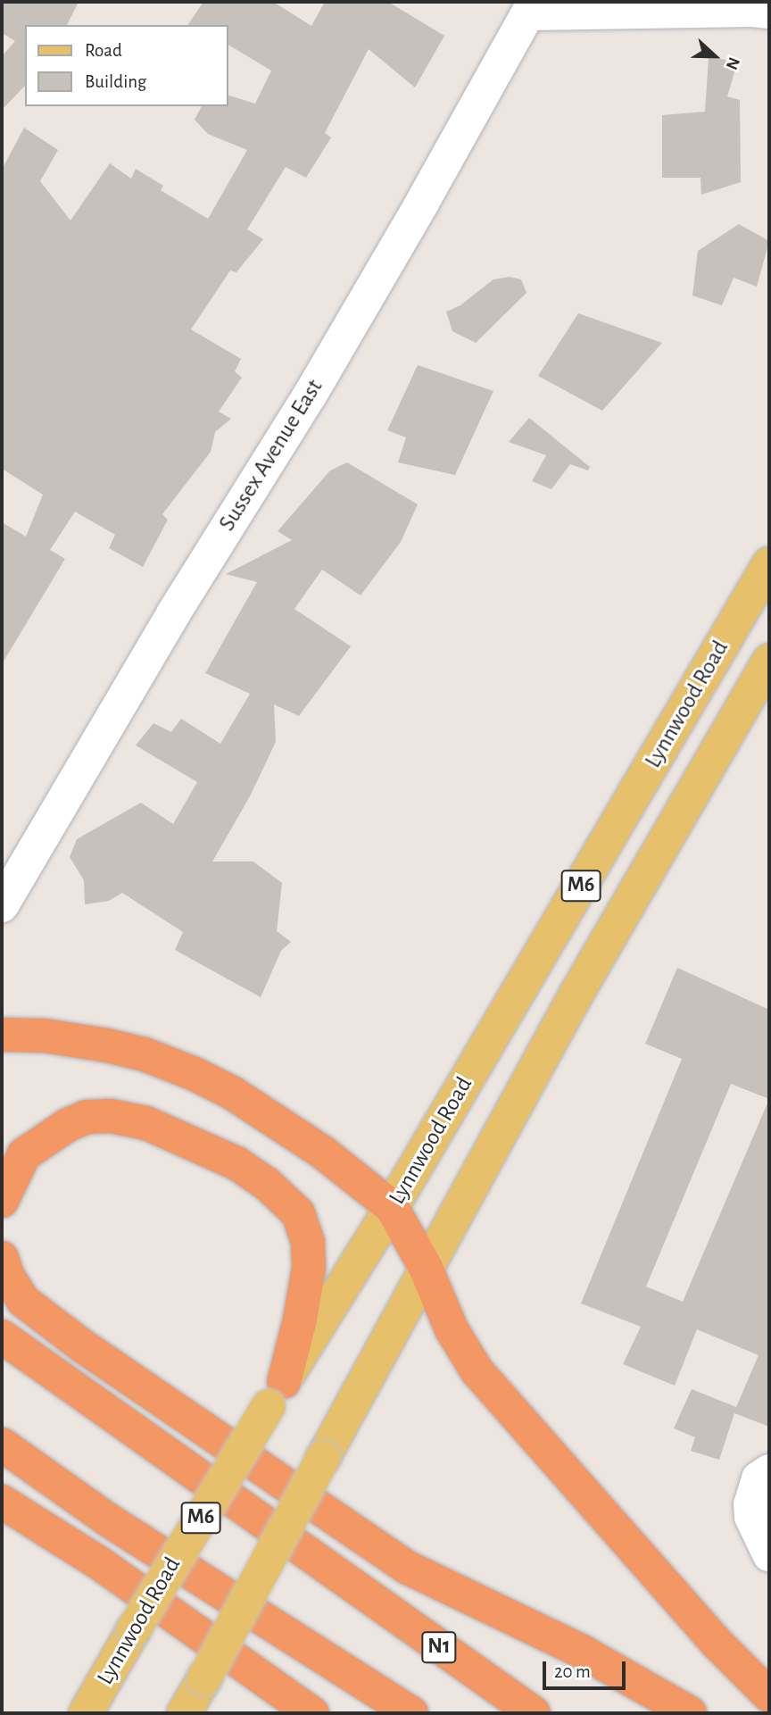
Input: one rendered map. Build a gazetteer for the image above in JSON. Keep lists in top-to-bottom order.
{
  "streets": {
    "highway": ["N1"],
    "main road": ["Lynnwood Road", "M6"],
    "street": ["Sussex Avenue East"]
  },
  "legend": ["Road", "Building"],
  "scale_bar": "20 m",
  "north": "right"
}
